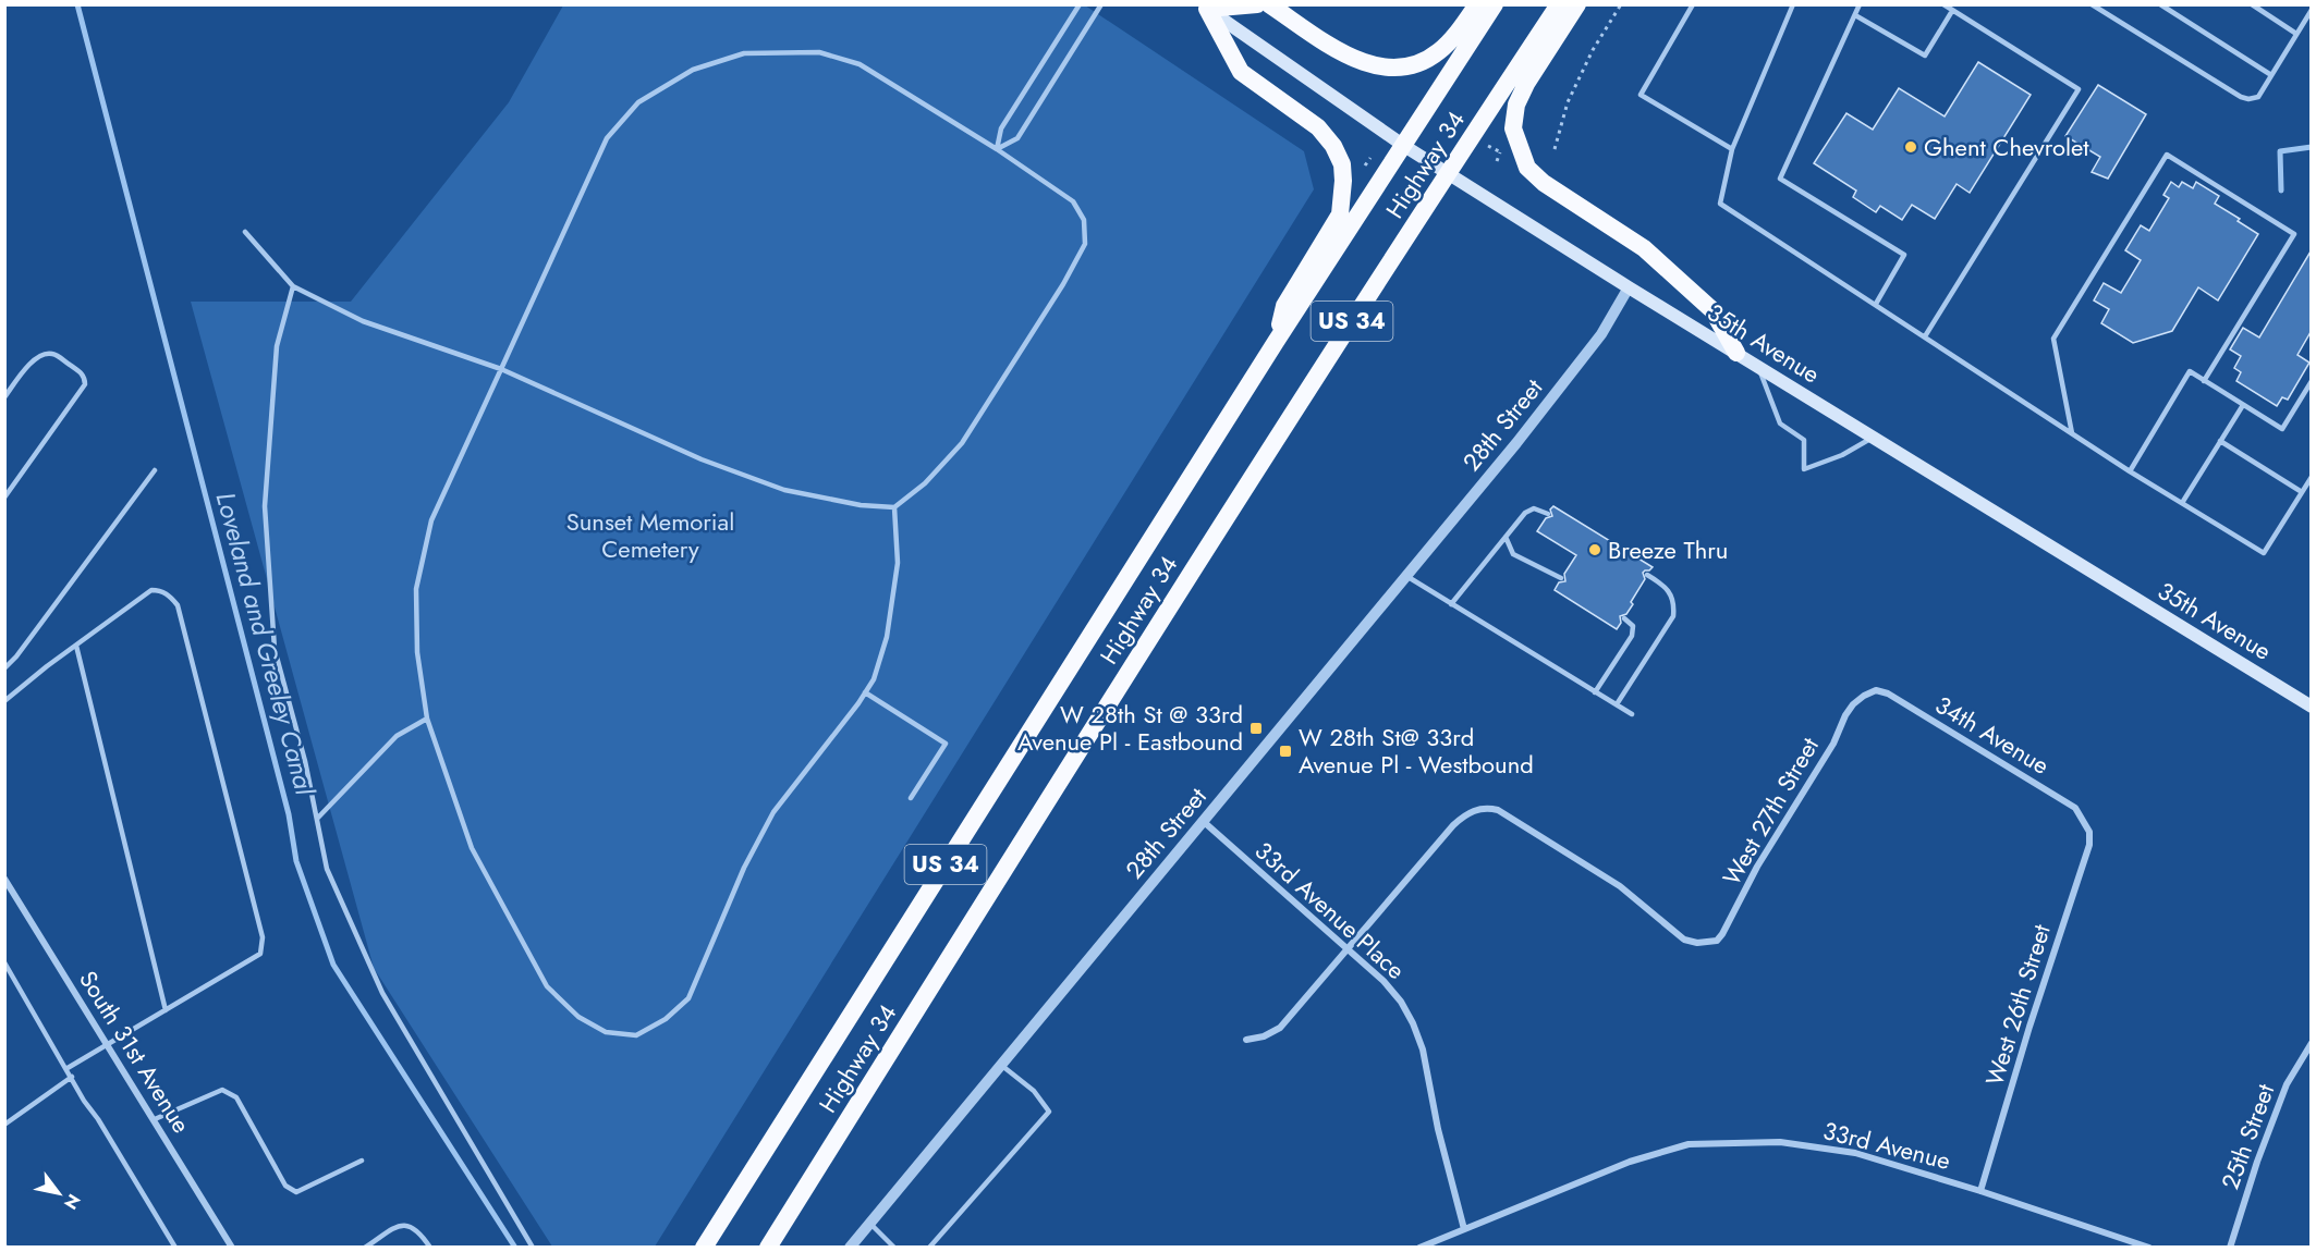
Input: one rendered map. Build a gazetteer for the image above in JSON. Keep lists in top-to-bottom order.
{
  "streets": {
    "highway": ["Highway 34", "US 34"],
    "main road": ["35th Avenue"],
    "street": [
      "28th Street",
      "34th Avenue",
      "West 27th Street",
      "33rd Avenue Place",
      "West 26th Street",
      "South 31st Avenue",
      "25th Street",
      "33rd Avenue"
    ]
  },
  "crossings": [
    ["Highway 34", "35th Avenue"],
    ["35th Avenue", "28th Street"],
    ["28th Street", "33rd Avenue Place"],
    ["34th Avenue", "West 27th Street"],
    ["34th Avenue", "West 26th Street"],
    ["West 27th Street", "33rd Avenue Place"],
    ["33rd Avenue Place", "33rd Avenue"],
    ["West 26th Street", "33rd Avenue"]
  ],
  "water": ["Loveland and Greeley Canal"],
  "parks": ["Sunset Memorial Cemetery"],
  "places": {
    "other": ["Ghent Chevrolet", "Breeze Thru"],
    "transit": ["W 28th St @ 33rd Avenue Pl - Eastbound", "W 28th St@ 33rd Avenue Pl - Westbound"]
  },
  "north": "bottom right"
}
